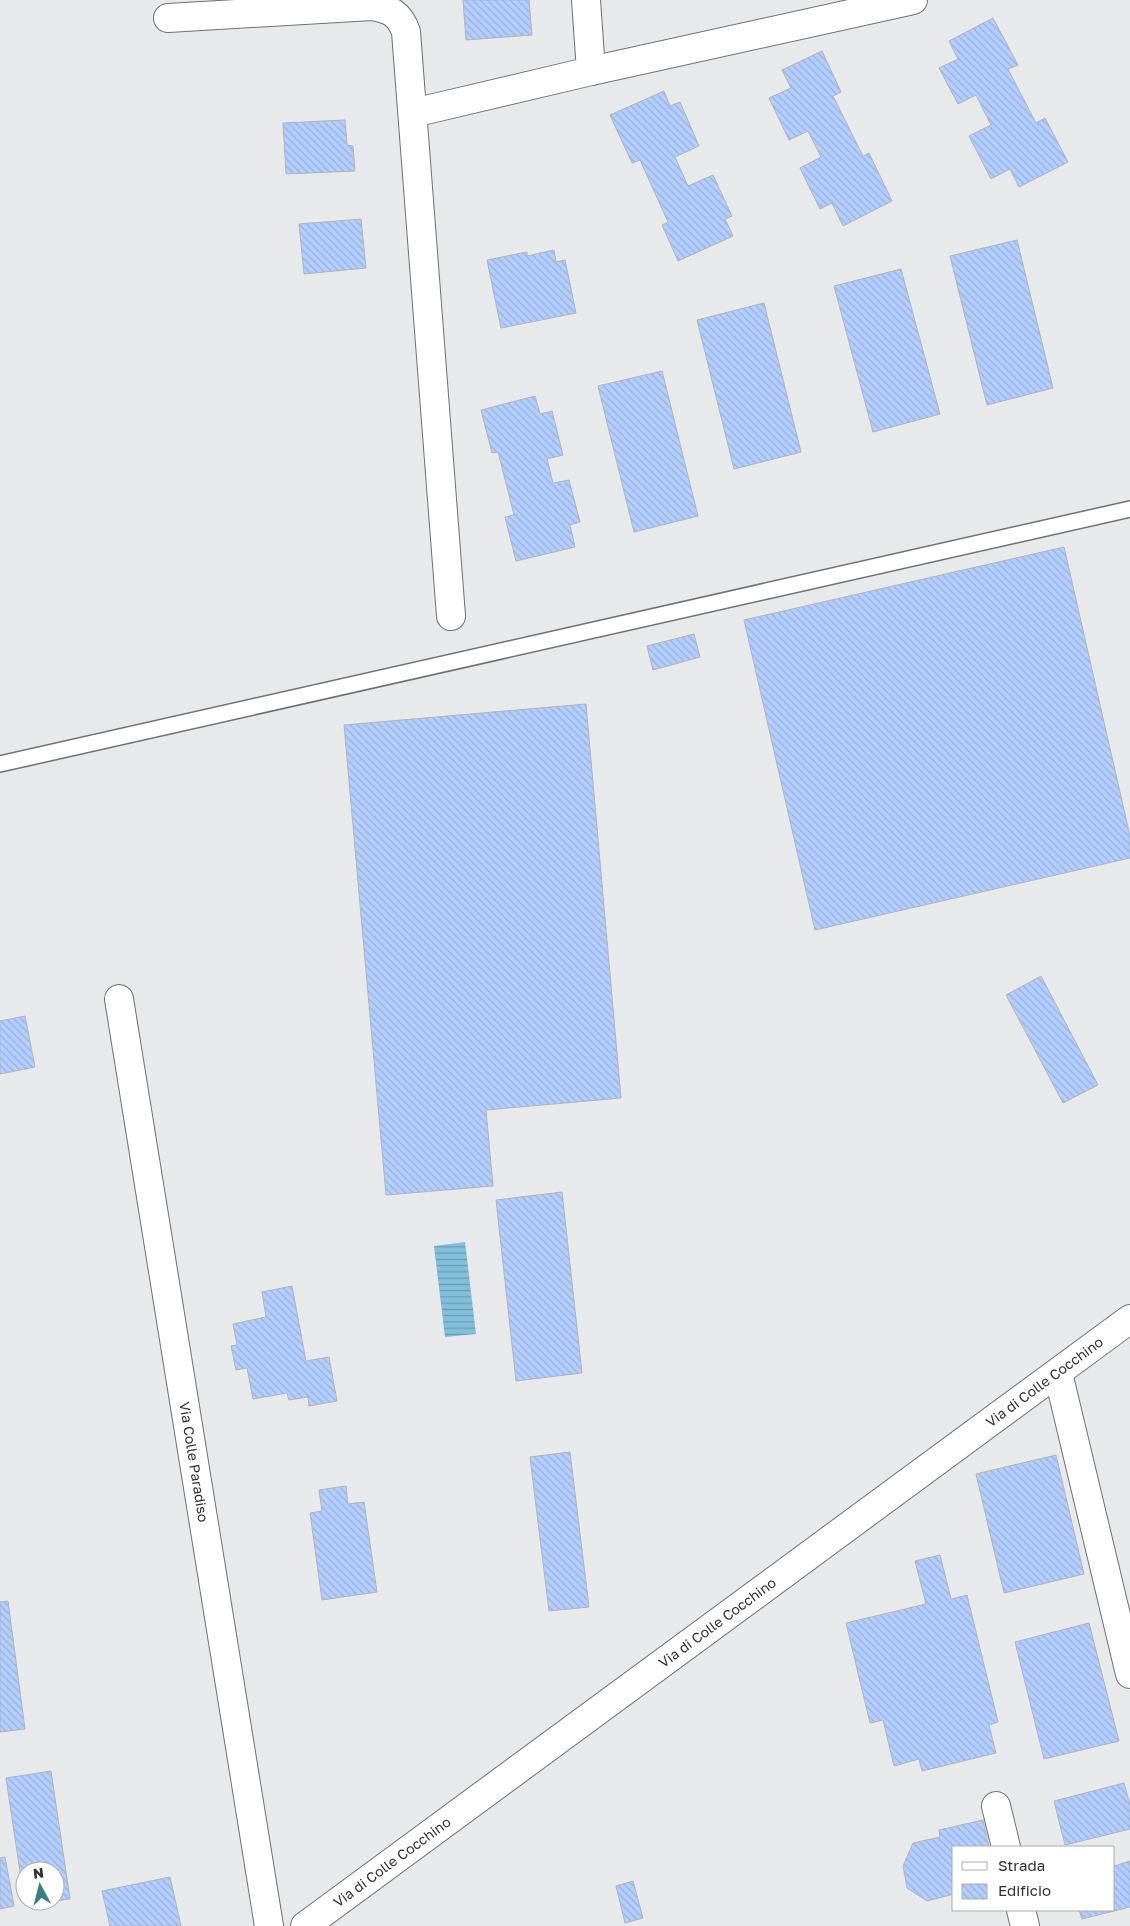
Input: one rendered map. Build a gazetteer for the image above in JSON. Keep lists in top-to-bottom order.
{
  "streets": {
    "street": ["Via di Colle Cocchino", "Via Colle Paradiso"]
  },
  "legend": ["Strada", "Edificio"],
  "north": "top"
}
